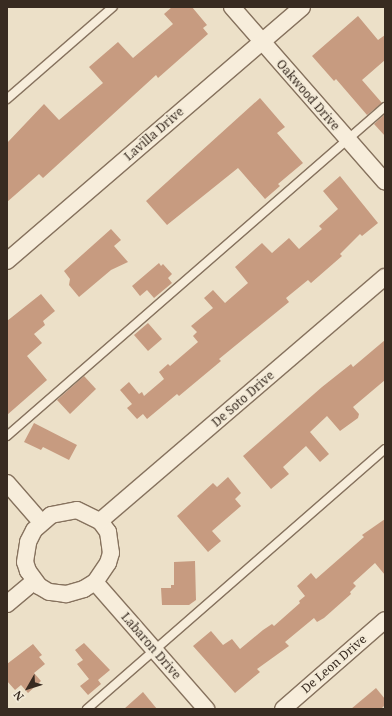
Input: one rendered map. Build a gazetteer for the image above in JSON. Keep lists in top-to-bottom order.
{
  "streets": {
    "street": [
      "Oakwood Drive",
      "Lavilla Drive",
      "De Soto Drive",
      "Labaron Drive",
      "De Leon Drive"
    ]
  },
  "crossings": [
    ["Oakwood Drive", "Lavilla Drive"],
    ["De Soto Drive", "Labaron Drive"]
  ],
  "north": "bottom left"
}
